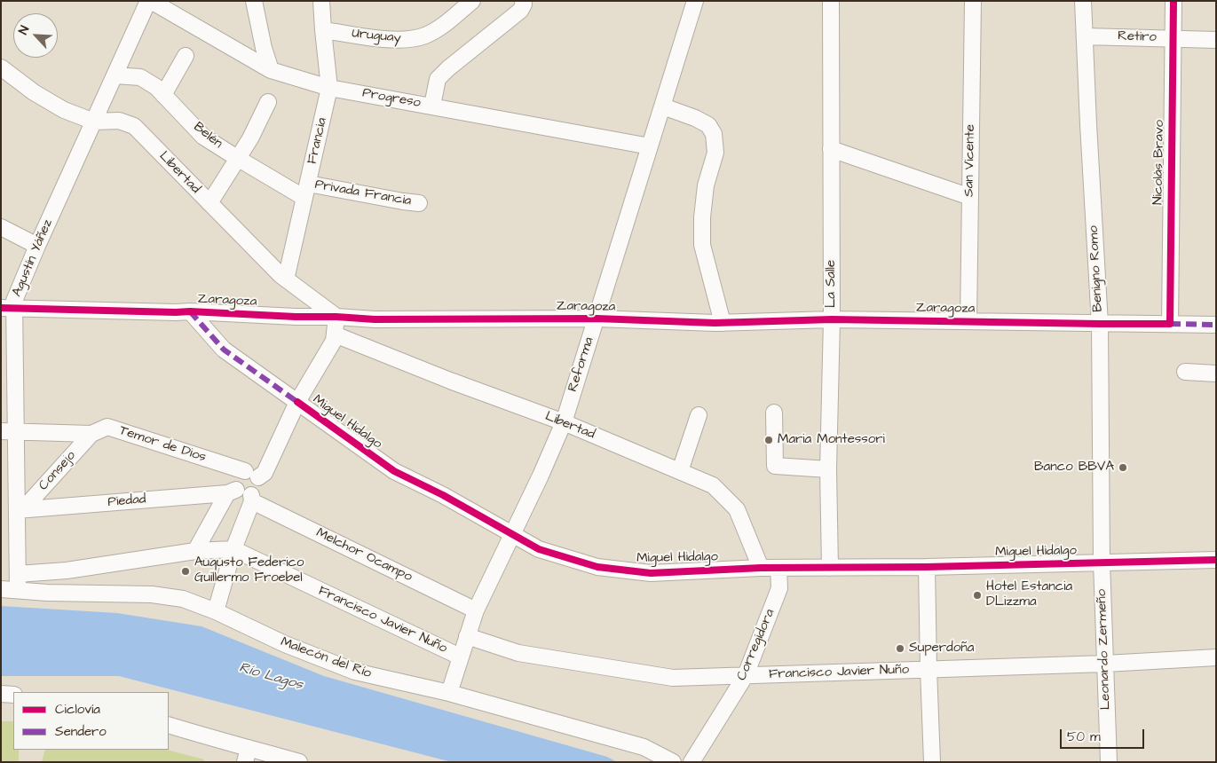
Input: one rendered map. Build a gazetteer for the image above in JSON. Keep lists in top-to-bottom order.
{
  "streets": {
    "street": [
      "Uruguay",
      "Retiro",
      "Progreso",
      "Belén",
      "Francia",
      "San Vicente",
      "Nicolás Bravo",
      "Libertad",
      "Privada Francia",
      "Agustín Yáñez",
      "Benigno Romo",
      "La Salle",
      "Zaragoza",
      "Reforma",
      "Miguel Hidalgo",
      "Temor de Dios",
      "Consejo",
      "Piedad",
      "Melchor Ocampo",
      "Francisco Javier Nuño",
      "Corregidora",
      "Leonardo Zermeño",
      "Malecón del Río"
    ]
  },
  "crossings": [
    ["Uruguay", "Francia"],
    ["Retiro", "Nicolás Bravo"],
    ["Retiro", "Benigno Romo"],
    ["Progreso", "Francia"],
    ["Progreso", "Agustín Yáñez"],
    ["Progreso", "Reforma"],
    ["Belén", "Francia"],
    ["Belén", "Privada Francia"],
    ["Belén", "Agustín Yáñez"],
    ["Francia", "Libertad"],
    ["Francia", "Privada Francia"],
    ["San Vicente", "Zaragoza"],
    ["Nicolás Bravo", "Zaragoza"],
    ["Libertad", "Agustín Yáñez"],
    ["Libertad", "Zaragoza"],
    ["Libertad", "Reforma"],
    ["Libertad", "Miguel Hidalgo"],
    ["Agustín Yáñez", "Zaragoza"],
    ["Agustín Yáñez", "Temor de Dios"],
    ["Agustín Yáñez", "Consejo"],
    ["Agustín Yáñez", "Piedad"],
    ["Agustín Yáñez", "Malecón del Río"],
    ["Benigno Romo", "Zaragoza"],
    ["Benigno Romo", "Miguel Hidalgo"],
    ["Benigno Romo", "Leonardo Zermeño"],
    ["La Salle", "Zaragoza"],
    ["La Salle", "Miguel Hidalgo"],
    ["Zaragoza", "Reforma"],
    ["Zaragoza", "Miguel Hidalgo"],
    ["Reforma", "Miguel Hidalgo"],
    ["Reforma", "Melchor Ocampo"],
    ["Reforma", "Francisco Javier Nuño"],
    ["Reforma", "Malecón del Río"],
    ["Miguel Hidalgo", "Corregidora"],
    ["Miguel Hidalgo", "Leonardo Zermeño"],
    ["Temor de Dios", "Consejo"],
    ["Consejo", "Piedad"],
    ["Piedad", "Melchor Ocampo"],
    ["Francisco Javier Nuño", "Corregidora"],
    ["Francisco Javier Nuño", "Leonardo Zermeño"]
  ],
  "water": ["Río Lagos"],
  "places": [
    "Maria Montessori",
    "Banco BBVA",
    "Augusto Federico Guillermo Froebel",
    "Hotel Estancia DLizzma",
    "Superdoña"
  ],
  "legend": ["Ciclovía", "Sendero"],
  "scale_bar": "50 m",
  "north": "top left"
}
